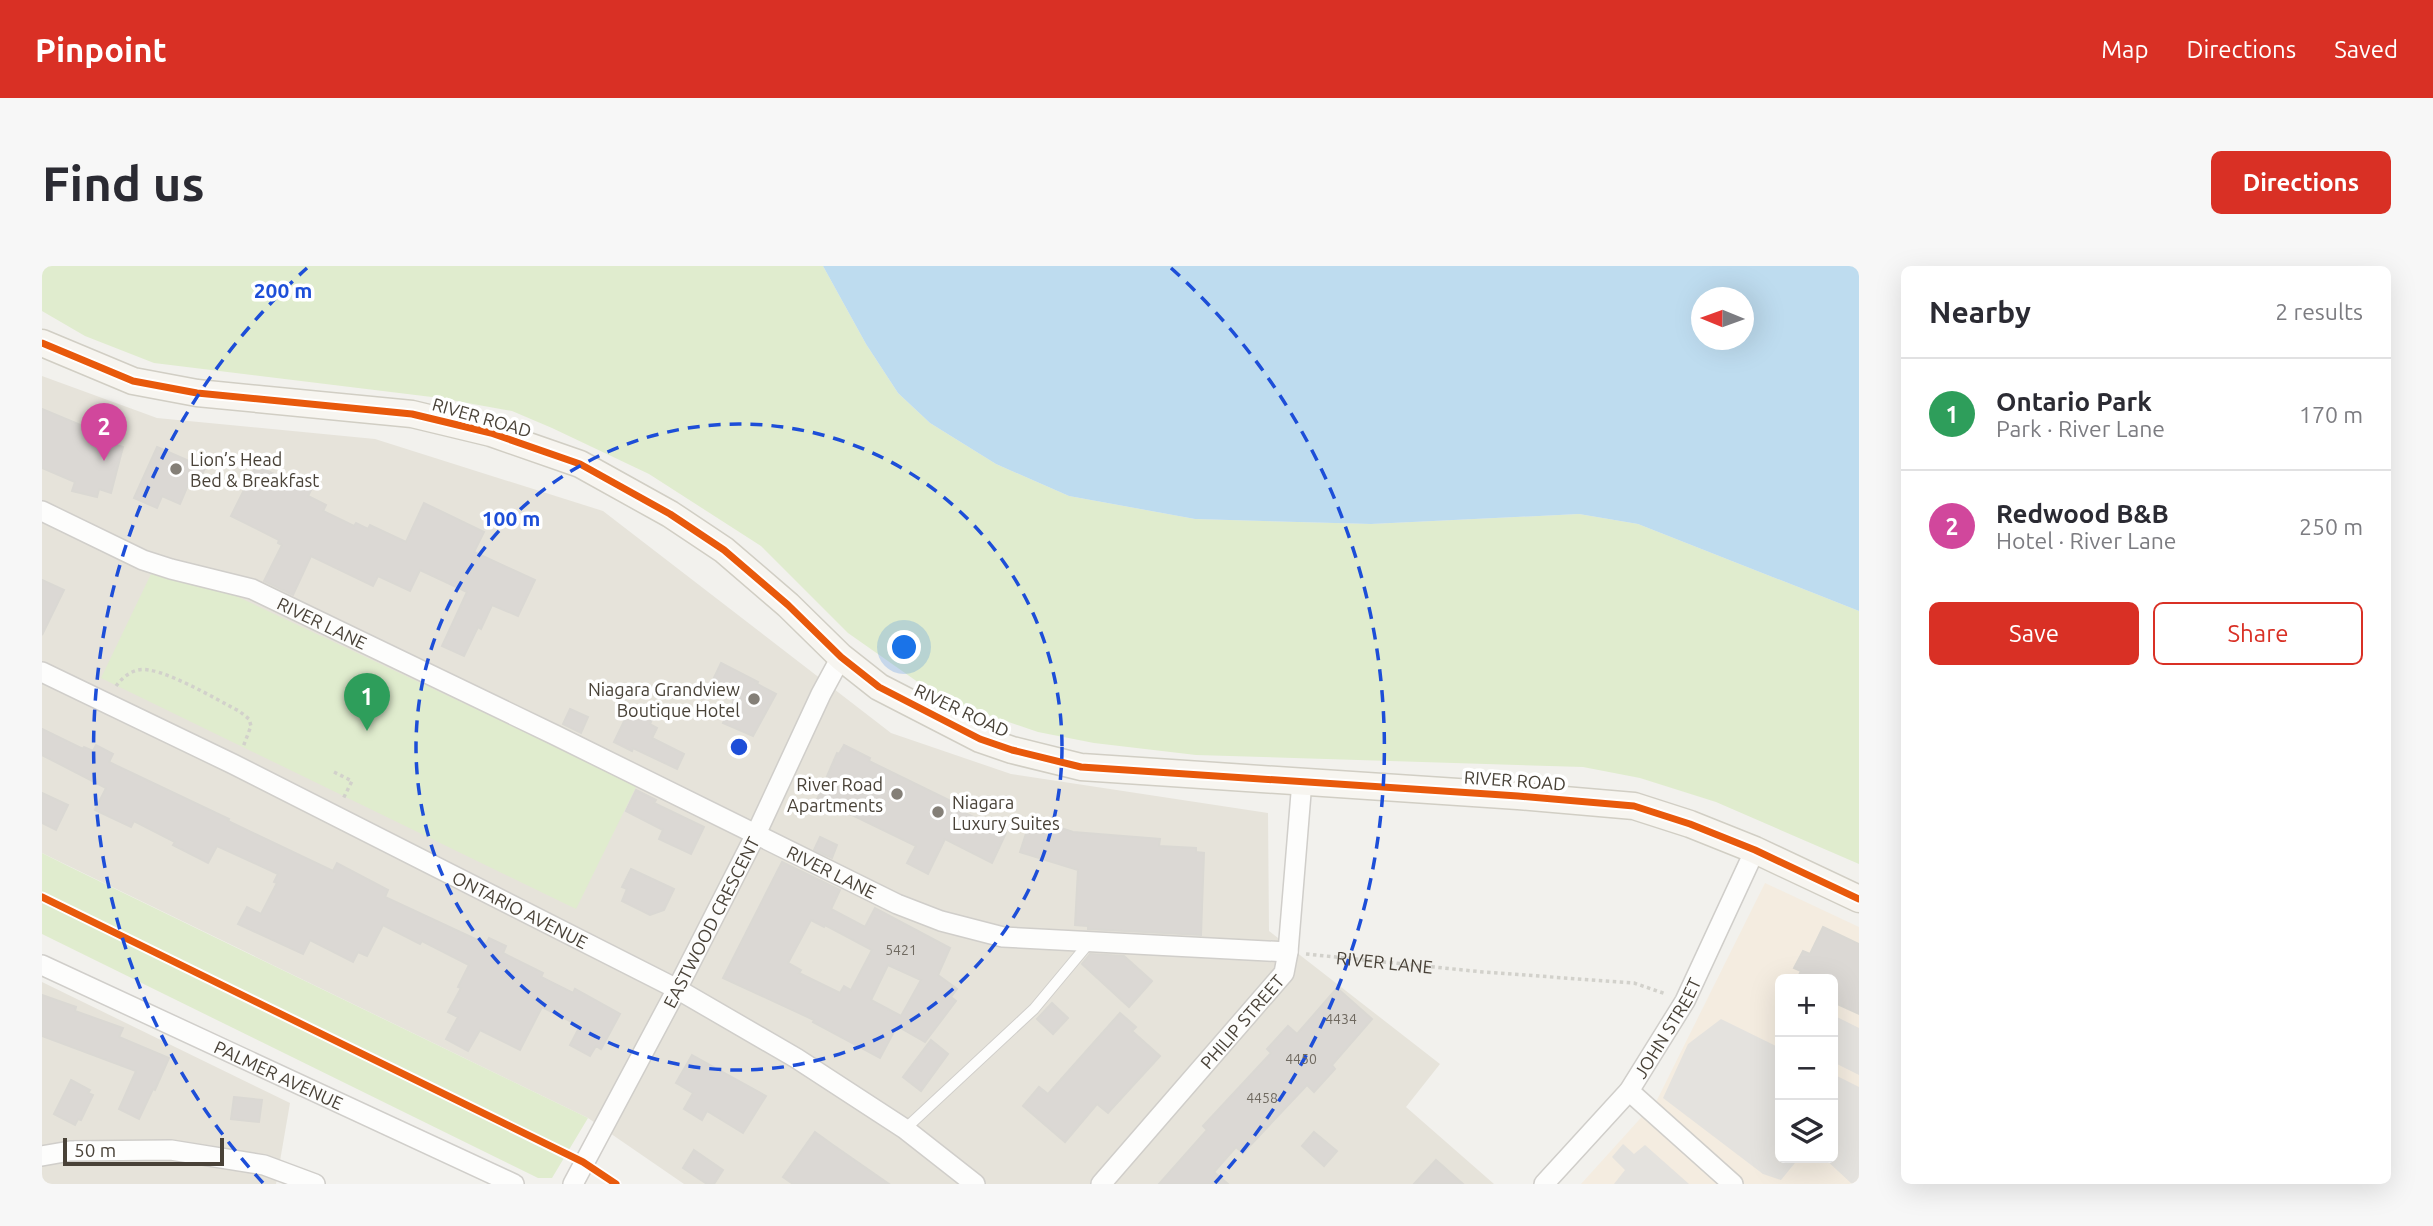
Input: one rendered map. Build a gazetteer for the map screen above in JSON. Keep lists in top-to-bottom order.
{
  "streets": {
    "main road": ["RIVER ROAD"],
    "street": [
      "RIVER LANE",
      "ONTARIO AVENUE",
      "EASTWOOD CRESCENT",
      "PHILIP STREET",
      "JOHN STREET",
      "PALMER AVENUE"
    ]
  },
  "crossings": [
    ["RIVER ROAD", "EASTWOOD CRESCENT"],
    ["RIVER ROAD", "PHILIP STREET"],
    ["RIVER ROAD", "JOHN STREET"],
    ["RIVER LANE", "EASTWOOD CRESCENT"],
    ["RIVER LANE", "PHILIP STREET"],
    ["RIVER LANE", "JOHN STREET"],
    ["ONTARIO AVENUE", "EASTWOOD CRESCENT"]
  ],
  "places": [
    "Lion’s Head Bed & Breakfast",
    "Niagara Grandview Boutique Hotel",
    "River Road Apartments",
    "Niagara Luxury Suites"
  ],
  "house_numbers": [
    "5421",
    "4434",
    "4450",
    "4458"
  ],
  "scale_bar": "50 m",
  "north": "left",
  "page": {
    "header": "Pinpoint",
    "nav": ["Map", "Directions", "Saved"],
    "buttons": [
      "Directions",
      ["Save", "Share"]
    ],
    "title": "Find us",
    "heading": ["Nearby", "2 results"],
    "list": [
      {
        "mark": "1",
        "name": "Ontario Park",
        "note": "Park · River Lane",
        "value": "170 m"
      },
      {
        "mark": "2",
        "name": "Redwood B&B",
        "note": "Hotel · River Lane",
        "value": "250 m"
      }
    ],
    "pins": ["2", "1"],
    "map_buttons": ["+", "−"],
    "scale": "50 m"
  },
  "rings": ["200 m", "100 m"]
}
